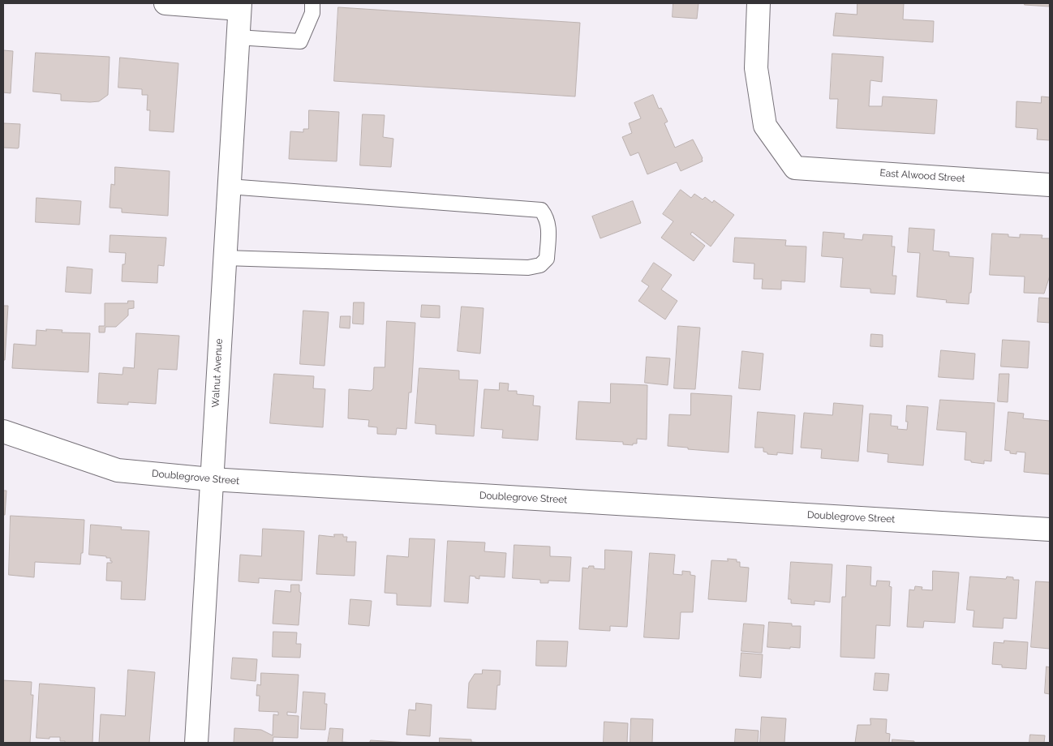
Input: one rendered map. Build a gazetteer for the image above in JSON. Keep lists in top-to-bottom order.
{
  "streets": {
    "street": ["East Alwood Street", "Walnut Avenue", "Doublegrove Street"]
  },
  "crossings": [
    ["Walnut Avenue", "Doublegrove Street"]
  ]
}
